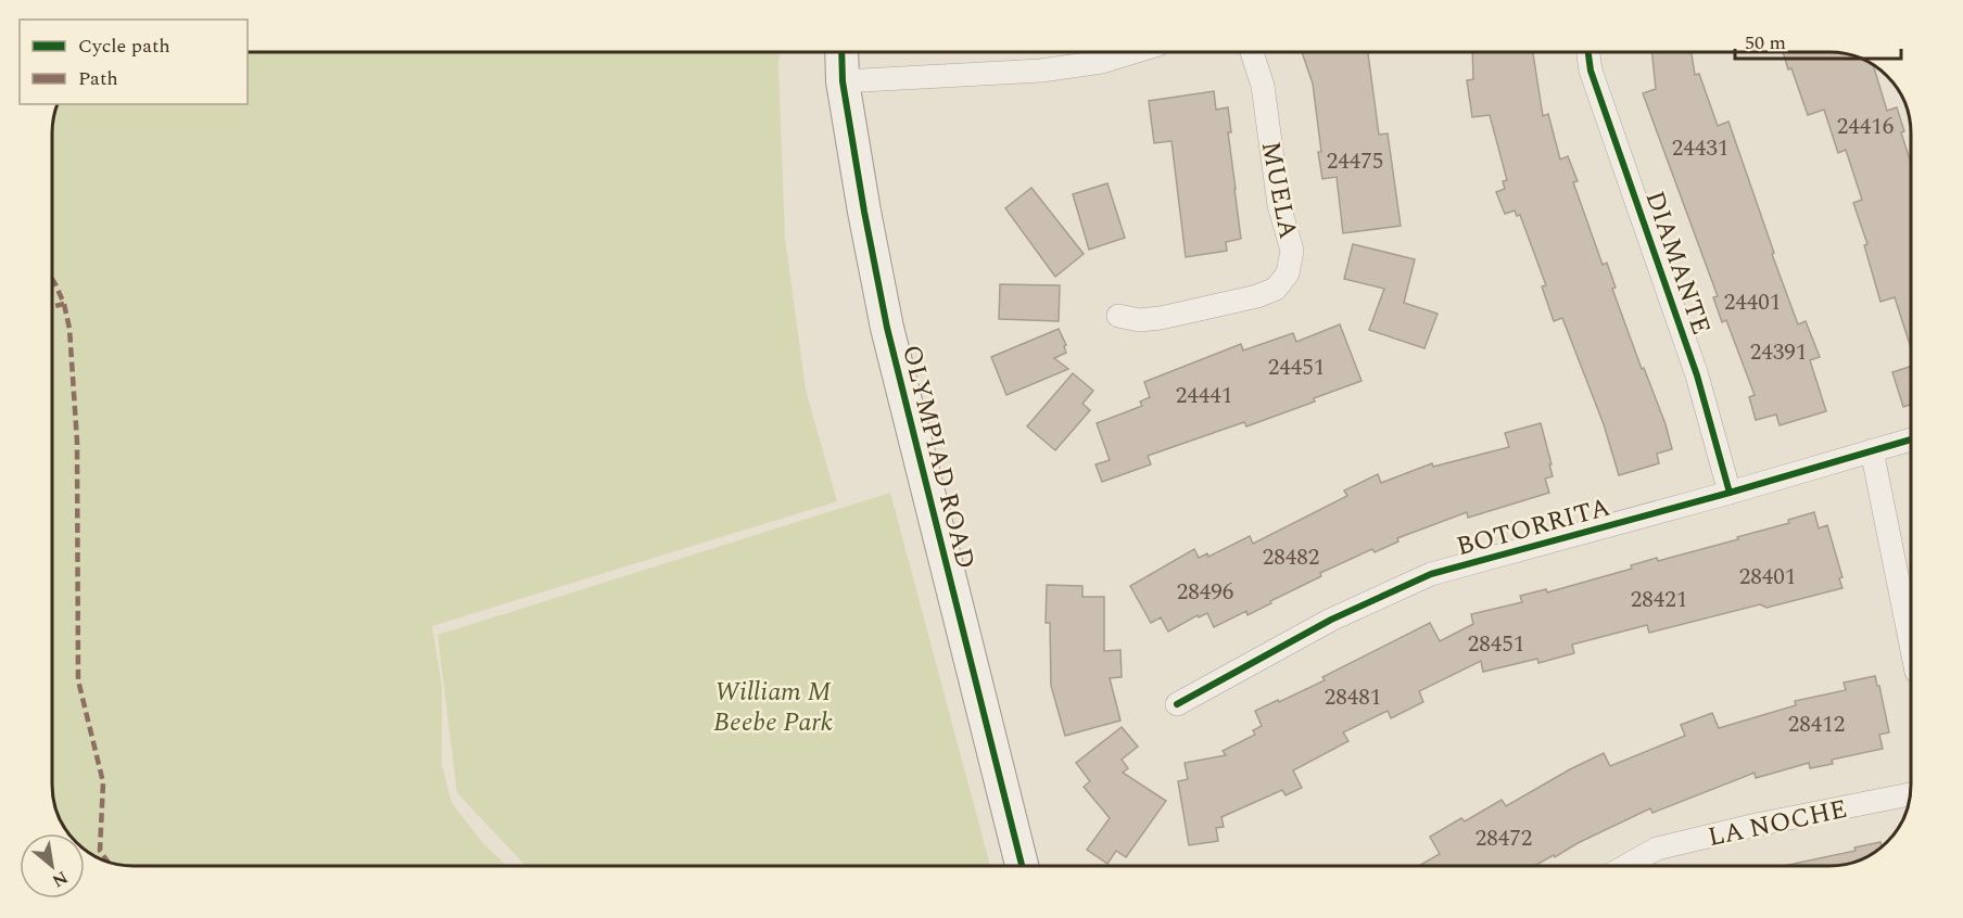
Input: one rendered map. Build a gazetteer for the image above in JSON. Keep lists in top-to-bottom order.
{
  "streets": {
    "main road": ["OLYMPIAD ROAD"],
    "street": [
      "MUELA",
      "DIAMANTE",
      "BOTORRITA",
      "LA NOCHE"
    ]
  },
  "crossings": [
    ["DIAMANTE", "BOTORRITA"]
  ],
  "parks": ["William M Beebe Park"],
  "house_numbers": [
    "24416",
    "24431",
    "24475",
    "24401",
    "24391",
    "24451",
    "24441",
    "28482",
    "28401",
    "28496",
    "28421",
    "28451",
    "28481",
    "28412",
    "28472"
  ],
  "legend": ["Cycle path", "Path"],
  "scale_bar": "50 m",
  "north": "bottom right"
}
